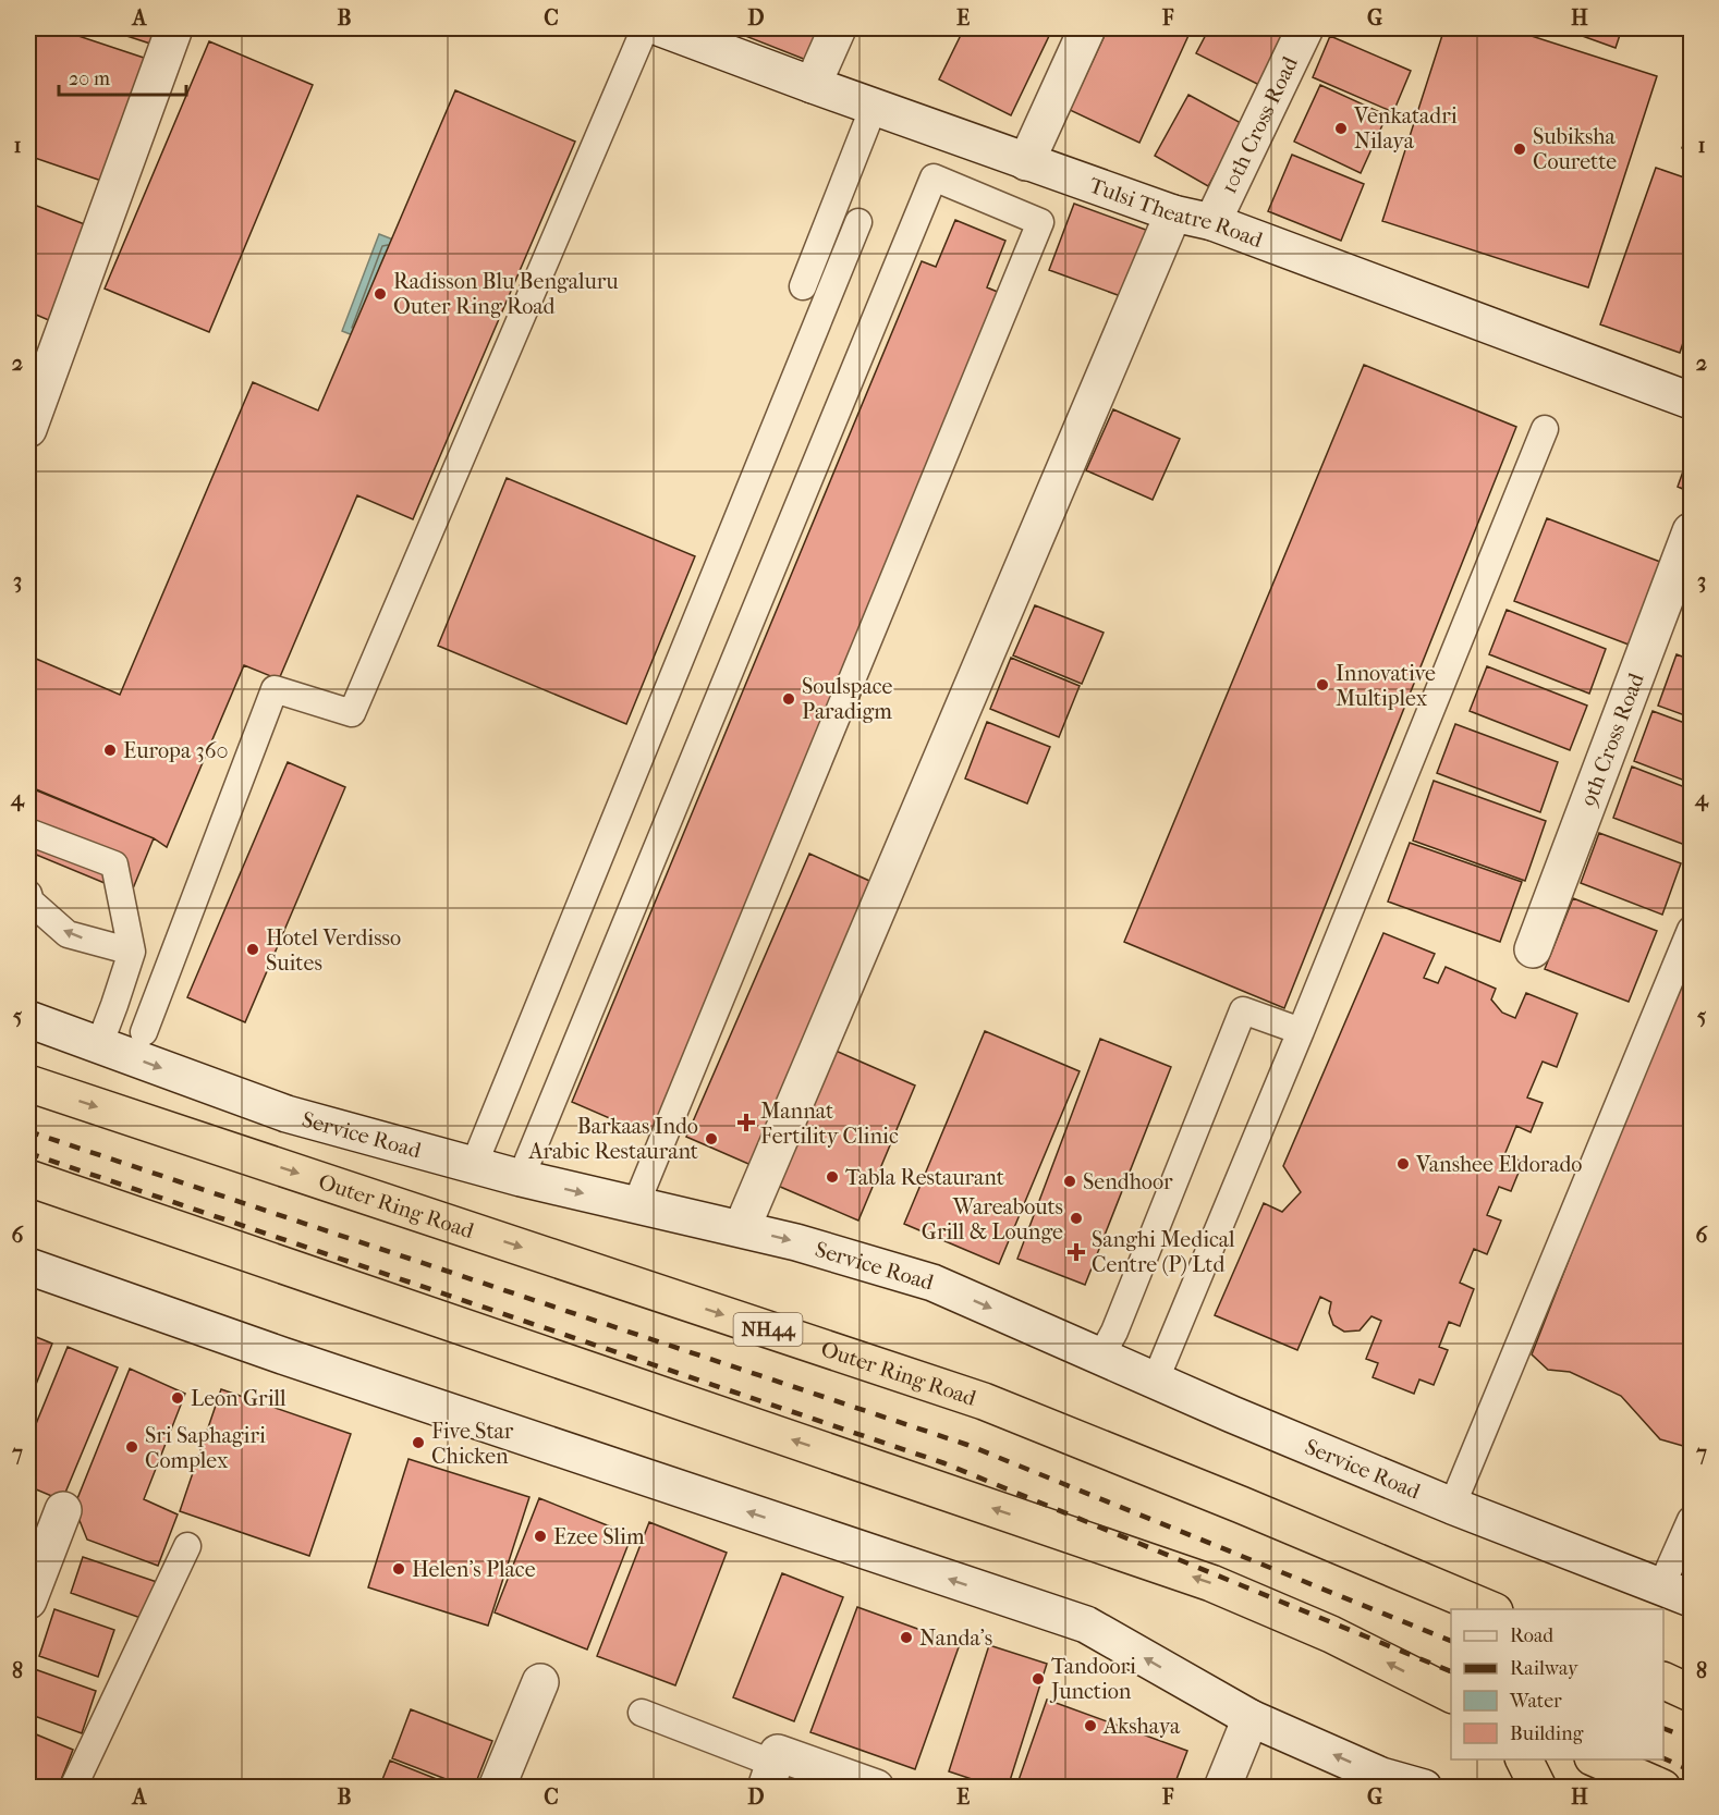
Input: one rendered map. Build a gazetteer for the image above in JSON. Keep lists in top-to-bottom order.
{
  "streets": {
    "highway": ["Outer Ring Road", "NH44"],
    "street": [
      "10th Cross Road",
      "Tulsi Theatre Road",
      "9th Cross Road",
      "Service Road"
    ]
  },
  "crossings": [
    ["10th Cross Road", "Tulsi Theatre Road"]
  ],
  "places": {
    "other": [
      "Venkatadri Nilaya",
      "Subiksha Courette",
      "Radisson Blu Bengaluru Outer Ring Road",
      "Innovative Multiplex",
      "Soulspace Paradigm",
      "Europa 360",
      "Hotel Verdisso Suites",
      "Barkaas Indo Arabic Restaurant",
      "Vanshee Eldorado",
      "Tabla Restaurant",
      "Sendhoor",
      "Wareabouts Grill & Lounge",
      "Leon Grill",
      "Five Star Chicken",
      "Sri Saphagiri Complex",
      "Ezee Slim",
      "Helen's Place",
      "Nanda's",
      "Tandoori Junction",
      "Akshaya"
    ],
    "health": ["Mannat Fertility Clinic", "Sanghi Medical Centre (P) Ltd"]
  },
  "legend": [
    "Road",
    "Railway",
    "Water",
    "Building"
  ],
  "scale_bar": "20 m",
  "grid": {
    "columns": [
      "A",
      "B",
      "C",
      "D",
      "E",
      "F",
      "G",
      "H"
    ],
    "rows": [
      "1",
      "2",
      "3",
      "4",
      "5",
      "6",
      "7",
      "8"
    ]
  }
}
